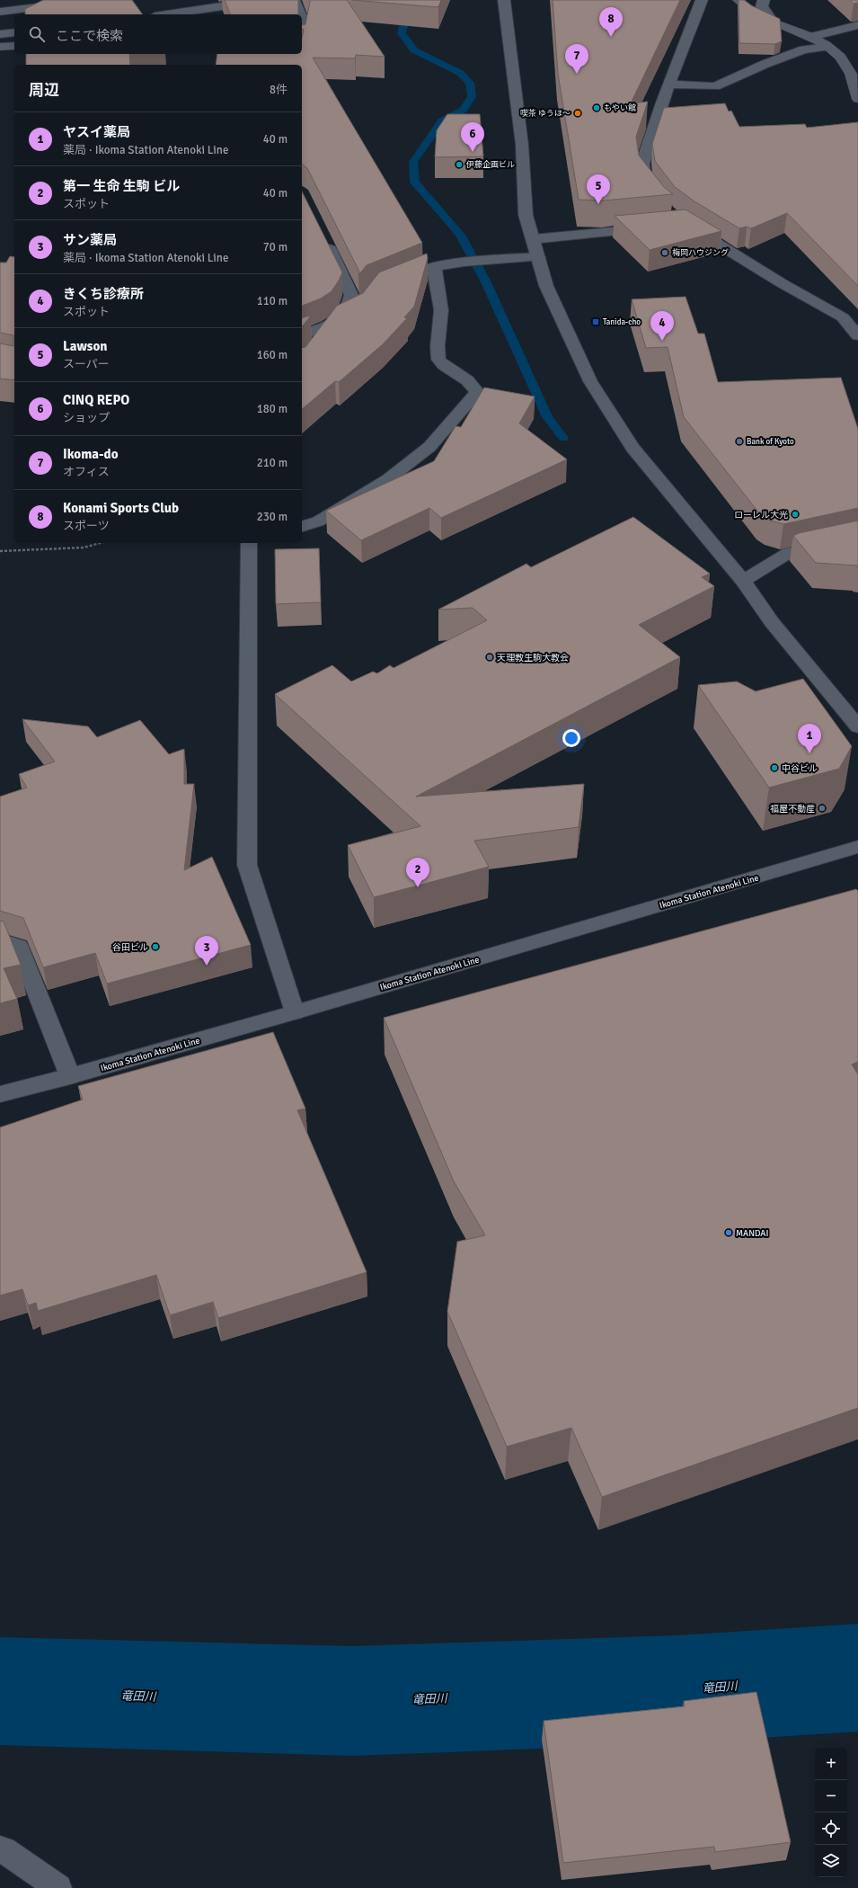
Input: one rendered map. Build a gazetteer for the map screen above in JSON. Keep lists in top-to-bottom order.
{
  "streets": {
    "street": ["Ikoma Station Atenoki Line"]
  },
  "water": ["竜田川"],
  "places": {
    "other": [
      "もやい館",
      "喫茶 ゆうほ～",
      "伊藤企画ビル",
      "梅岡ハウジング",
      "Bank of Kyoto",
      "ローレル大光",
      "天理教生駒大教会",
      "中谷ビル",
      "福屋不動産",
      "谷田ビル",
      "MANDAI"
    ],
    "transit": ["Tanida-cho"]
  },
  "page": {
    "pins": [
      "8",
      "7",
      "6",
      "5",
      "4",
      "1",
      "2",
      "3"
    ],
    "search": "ここで検索",
    "heading": ["周辺", "8件"],
    "list": [
      {
        "mark": "1",
        "name": "ヤスイ薬局",
        "note": "薬局 · Ikoma Station Atenoki Line",
        "value": "40 m"
      },
      {
        "mark": "2",
        "name": "第一 生命 生駒 ビル",
        "note": "スポット",
        "value": "40 m"
      },
      {
        "mark": "3",
        "name": "サン薬局",
        "note": "薬局 · Ikoma Station Atenoki Line",
        "value": "70 m"
      },
      {
        "mark": "4",
        "name": "きくち診療所",
        "note": "スポット",
        "value": "110 m"
      },
      {
        "mark": "5",
        "name": "Lawson",
        "note": "スーパー",
        "value": "160 m"
      },
      {
        "mark": "6",
        "name": "CINQ REPO",
        "note": "ショップ",
        "value": "180 m"
      },
      {
        "mark": "7",
        "name": "Ikoma-do",
        "note": "オフィス",
        "value": "210 m"
      },
      {
        "mark": "8",
        "name": "Konami Sports Club",
        "note": "スポーツ",
        "value": "230 m"
      }
    ],
    "map_buttons": ["+", "−"]
  }
}
